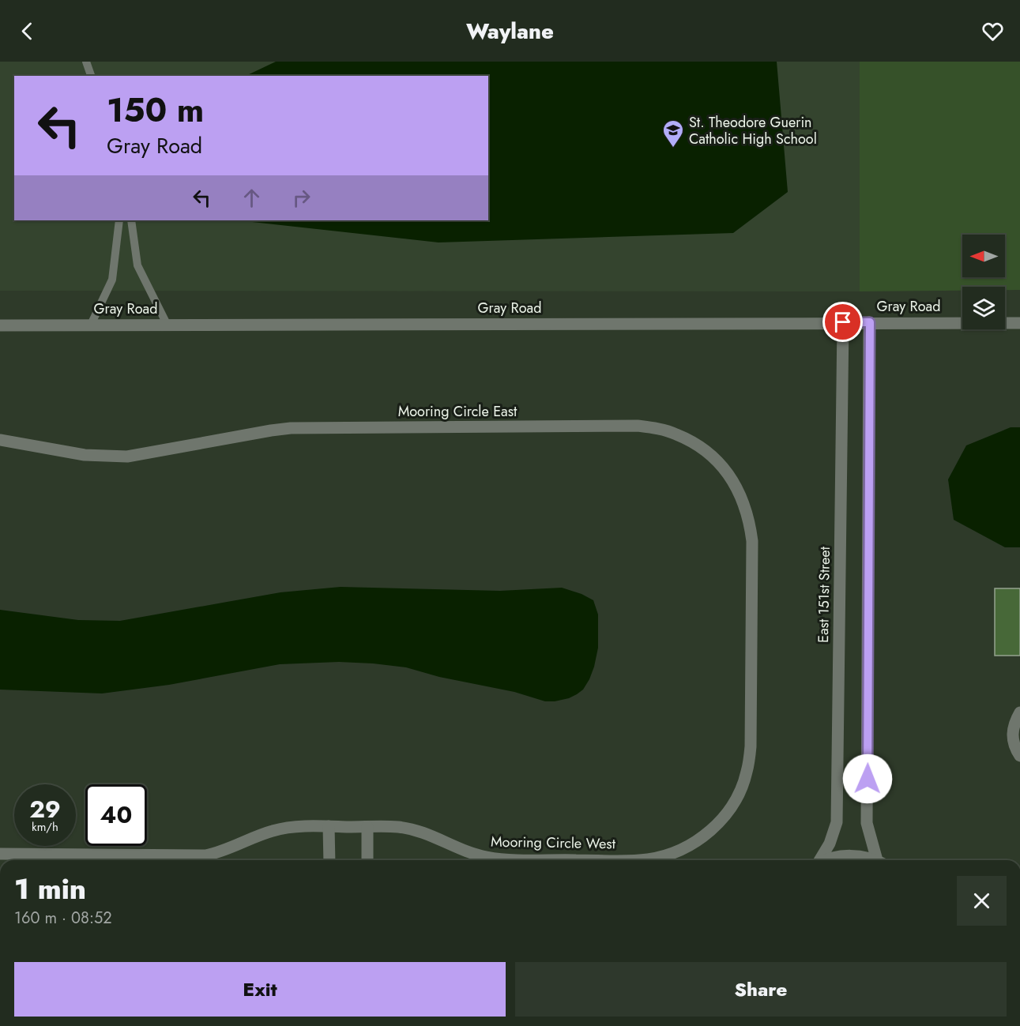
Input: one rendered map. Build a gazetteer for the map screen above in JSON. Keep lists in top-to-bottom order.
{
  "streets": {
    "street": [
      "Gray Road",
      "Mooring Circle East",
      "East 151st Street",
      "Mooring Circle West"
    ]
  },
  "crossings": [
    ["Gray Road", "East 151st Street"],
    ["Mooring Circle East", "Mooring Circle West"]
  ],
  "places": {
    "school or university": ["St. Theodore Guerin Catholic High School"]
  },
  "north": "left",
  "page": {
    "header": "Waylane",
    "turn": ["150 m", "Gray Road"],
    "speed": "29 km/h",
    "limit": "40",
    "heading": ["1 min", "160 m · 08:52"],
    "buttons": ["Exit", "Share"]
  }
}
